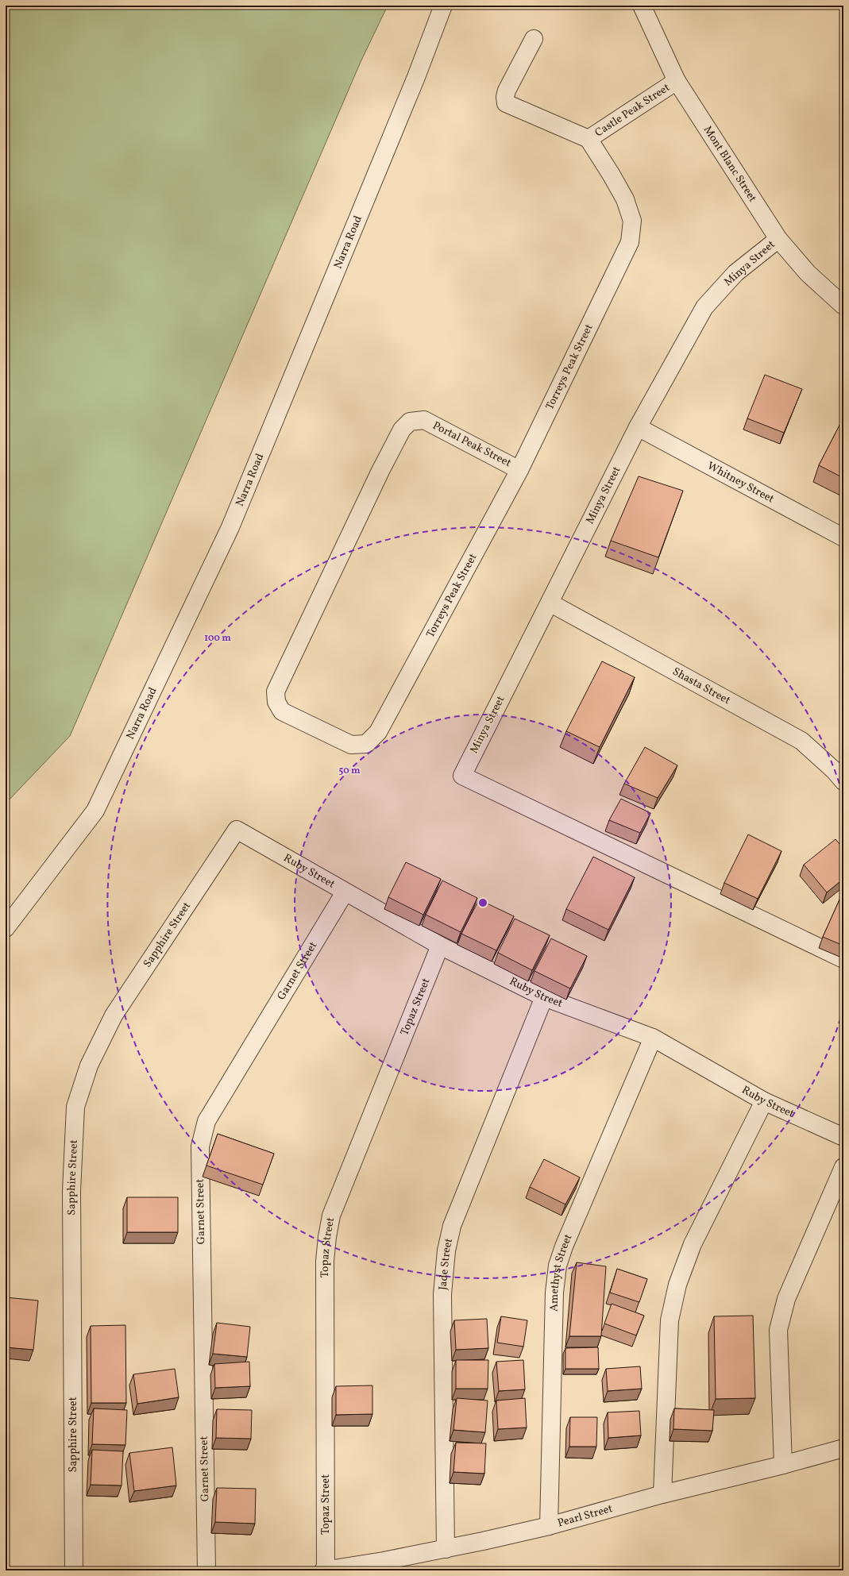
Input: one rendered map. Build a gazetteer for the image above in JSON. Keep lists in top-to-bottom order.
{
  "streets": {
    "street": [
      "Castle Peak Street",
      "Mont Blanc Street",
      "Narra Road",
      "Minya Street",
      "Torreys Peak Street",
      "Portal Peak Street",
      "Whitney Street",
      "Shasta Street",
      "Ruby Street",
      "Sapphire Street",
      "Garnet Street",
      "Topaz Street",
      "Jade Street",
      "Amethyst Street",
      "Pearl Street"
    ]
  },
  "crossings": [
    ["Castle Peak Street", "Mont Blanc Street"],
    ["Castle Peak Street", "Torreys Peak Street"],
    ["Mont Blanc Street", "Minya Street"],
    ["Minya Street", "Whitney Street"],
    ["Minya Street", "Shasta Street"],
    ["Torreys Peak Street", "Portal Peak Street"],
    ["Ruby Street", "Sapphire Street"],
    ["Ruby Street", "Garnet Street"],
    ["Ruby Street", "Topaz Street"],
    ["Ruby Street", "Jade Street"],
    ["Ruby Street", "Amethyst Street"],
    ["Topaz Street", "Pearl Street"],
    ["Jade Street", "Pearl Street"],
    ["Amethyst Street", "Pearl Street"]
  ],
  "rings": ["100 m", "50 m"]
}
